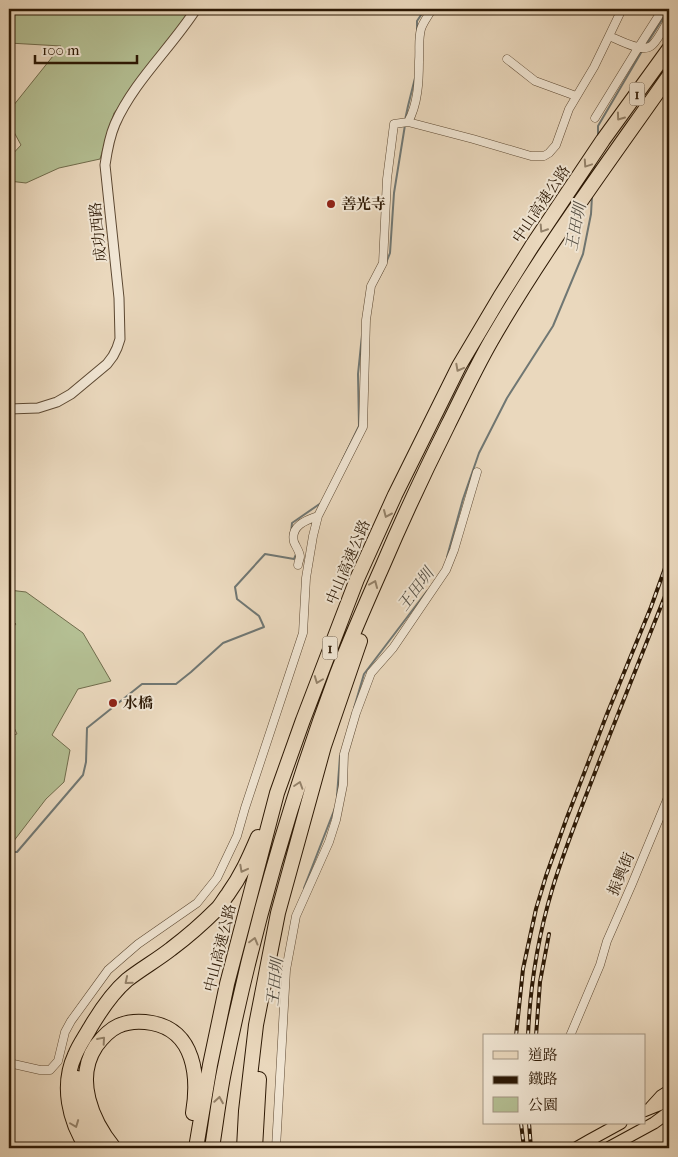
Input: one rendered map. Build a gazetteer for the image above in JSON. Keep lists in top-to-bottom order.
{
  "streets": {
    "highway": ["1", "中山高速公路"],
    "street": ["成功西路", "振興街"]
  },
  "water": ["王田圳"],
  "places": ["善光寺", "水橋"],
  "legend": ["道路", "鐵路", "公園"],
  "scale_bar": "100 m"
}
